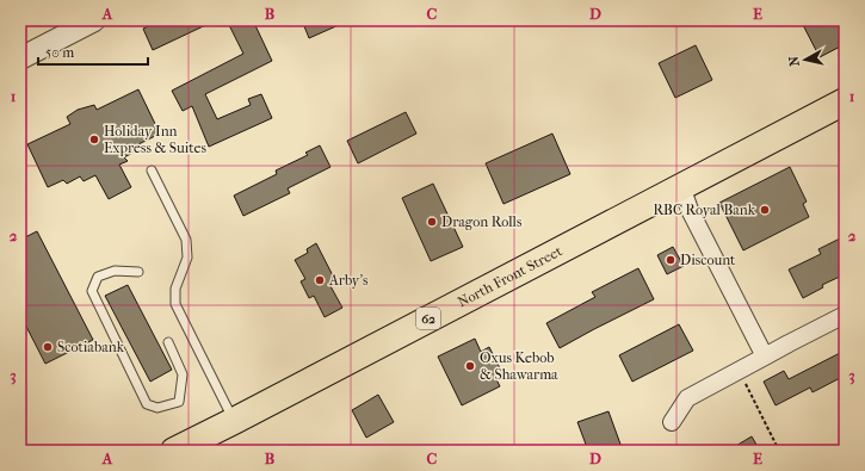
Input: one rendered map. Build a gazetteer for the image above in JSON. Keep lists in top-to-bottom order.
{
  "streets": {
    "main road": ["North Front Street", "62"]
  },
  "places": [
    "Holiday Inn Express & Suites",
    "RBC Royal Bank",
    "Dragon Rolls",
    "Discount",
    "Arby's",
    "Scotiabank",
    "Oxus Kebob & Shawarma"
  ],
  "scale_bar": "50 m",
  "north": "left",
  "grid": {
    "columns": [
      "A",
      "B",
      "C",
      "D",
      "E"
    ],
    "rows": ["1", "2", "3"]
  }
}
